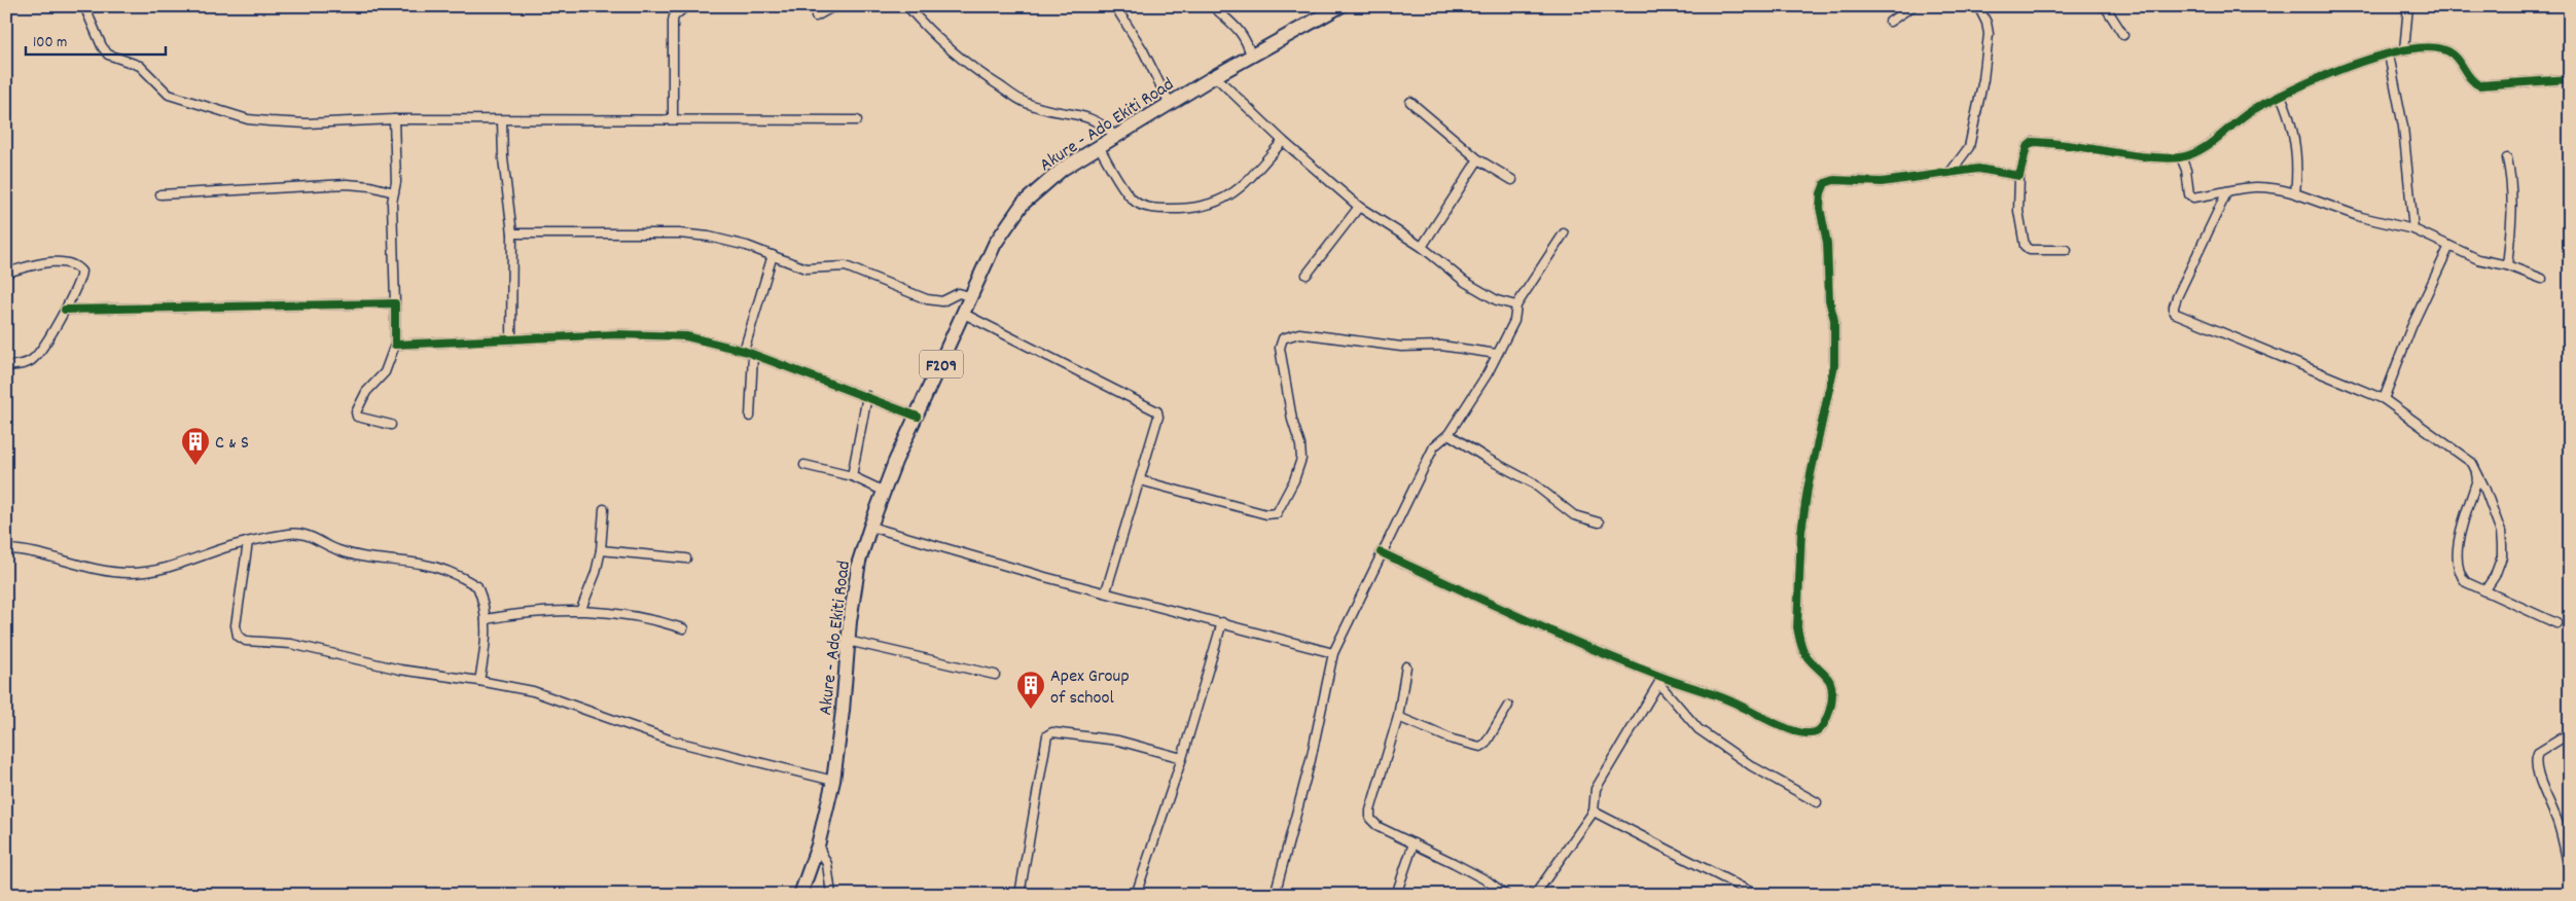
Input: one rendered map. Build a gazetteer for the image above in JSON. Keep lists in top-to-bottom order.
{
  "streets": {
    "main road": ["Akure - Ado Ekiti Road", "F209"]
  },
  "places": {
    "building": ["C & S", "Apex Group of school"]
  },
  "scale_bar": "100 m"
}
